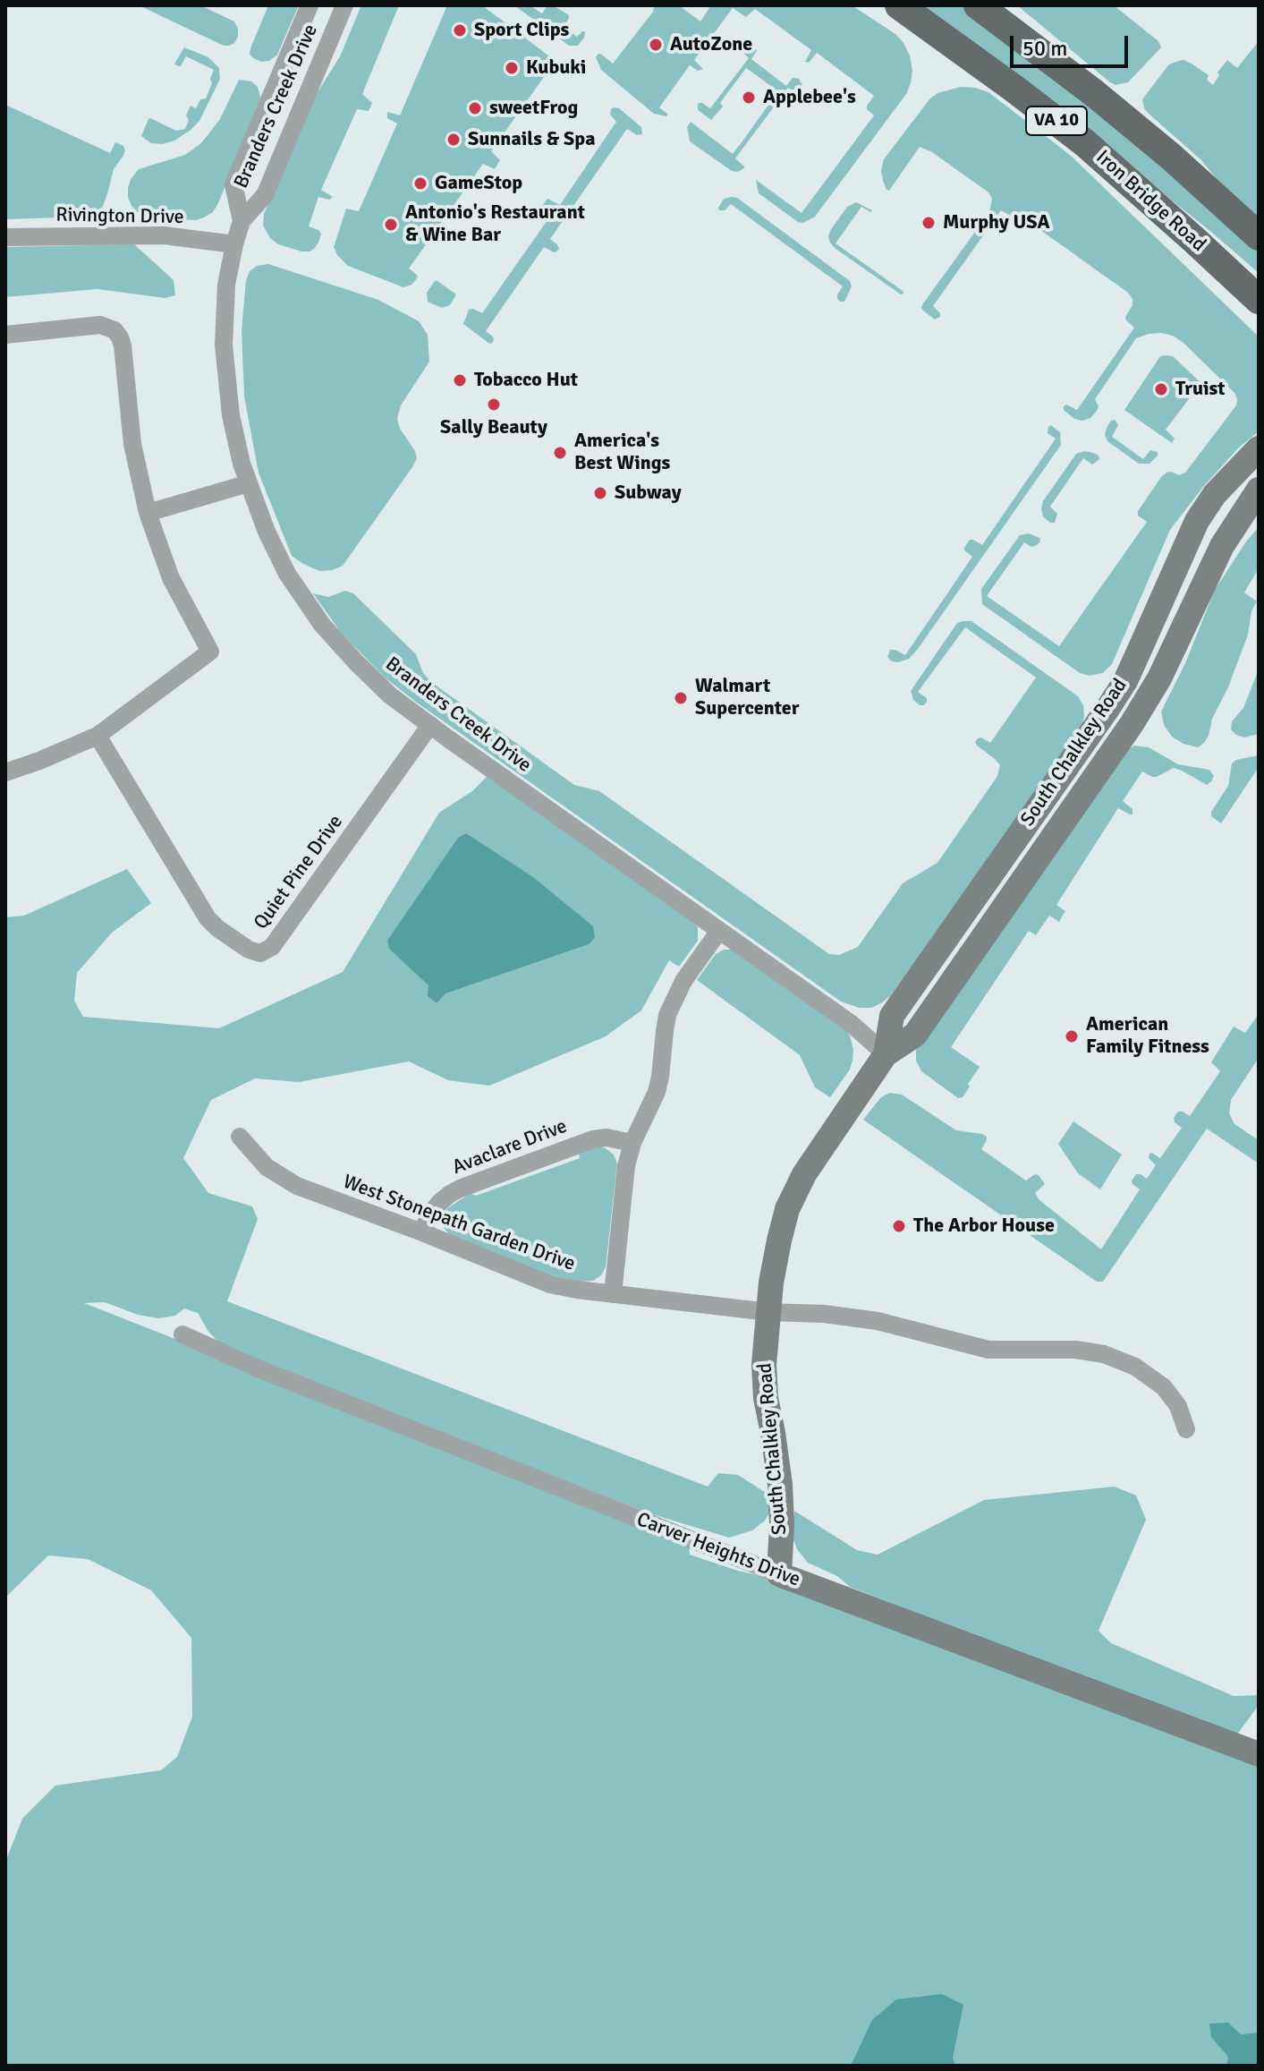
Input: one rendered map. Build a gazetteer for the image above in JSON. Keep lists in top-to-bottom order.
{
  "streets": {
    "main road": ["VA 10", "Iron Bridge Road"],
    "street": [
      "Branders Creek Drive",
      "Rivington Drive",
      "South Chalkley Road",
      "Quiet Pine Drive",
      "Avaclare Drive",
      "West Stonepath Garden Drive",
      "Carver Heights Drive"
    ]
  },
  "crossings": [
    ["Branders Creek Drive", "Rivington Drive"],
    ["Branders Creek Drive", "South Chalkley Road"],
    ["Branders Creek Drive", "Quiet Pine Drive"],
    ["South Chalkley Road", "West Stonepath Garden Drive"],
    ["South Chalkley Road", "Carver Heights Drive"],
    ["Avaclare Drive", "West Stonepath Garden Drive"]
  ],
  "places": [
    "Sport Clips",
    "AutoZone",
    "Kubuki",
    "Applebee's",
    "sweetFrog",
    "Sunnails & Spa",
    "GameStop",
    "Murphy USA",
    "Antonio's Restaurant & Wine Bar",
    "Tobacco Hut",
    "Truist",
    "Sally Beauty",
    "America's Best Wings",
    "Subway",
    "Walmart Supercenter",
    "American Family Fitness",
    "The Arbor House"
  ],
  "scale_bar": "50 m"
}
